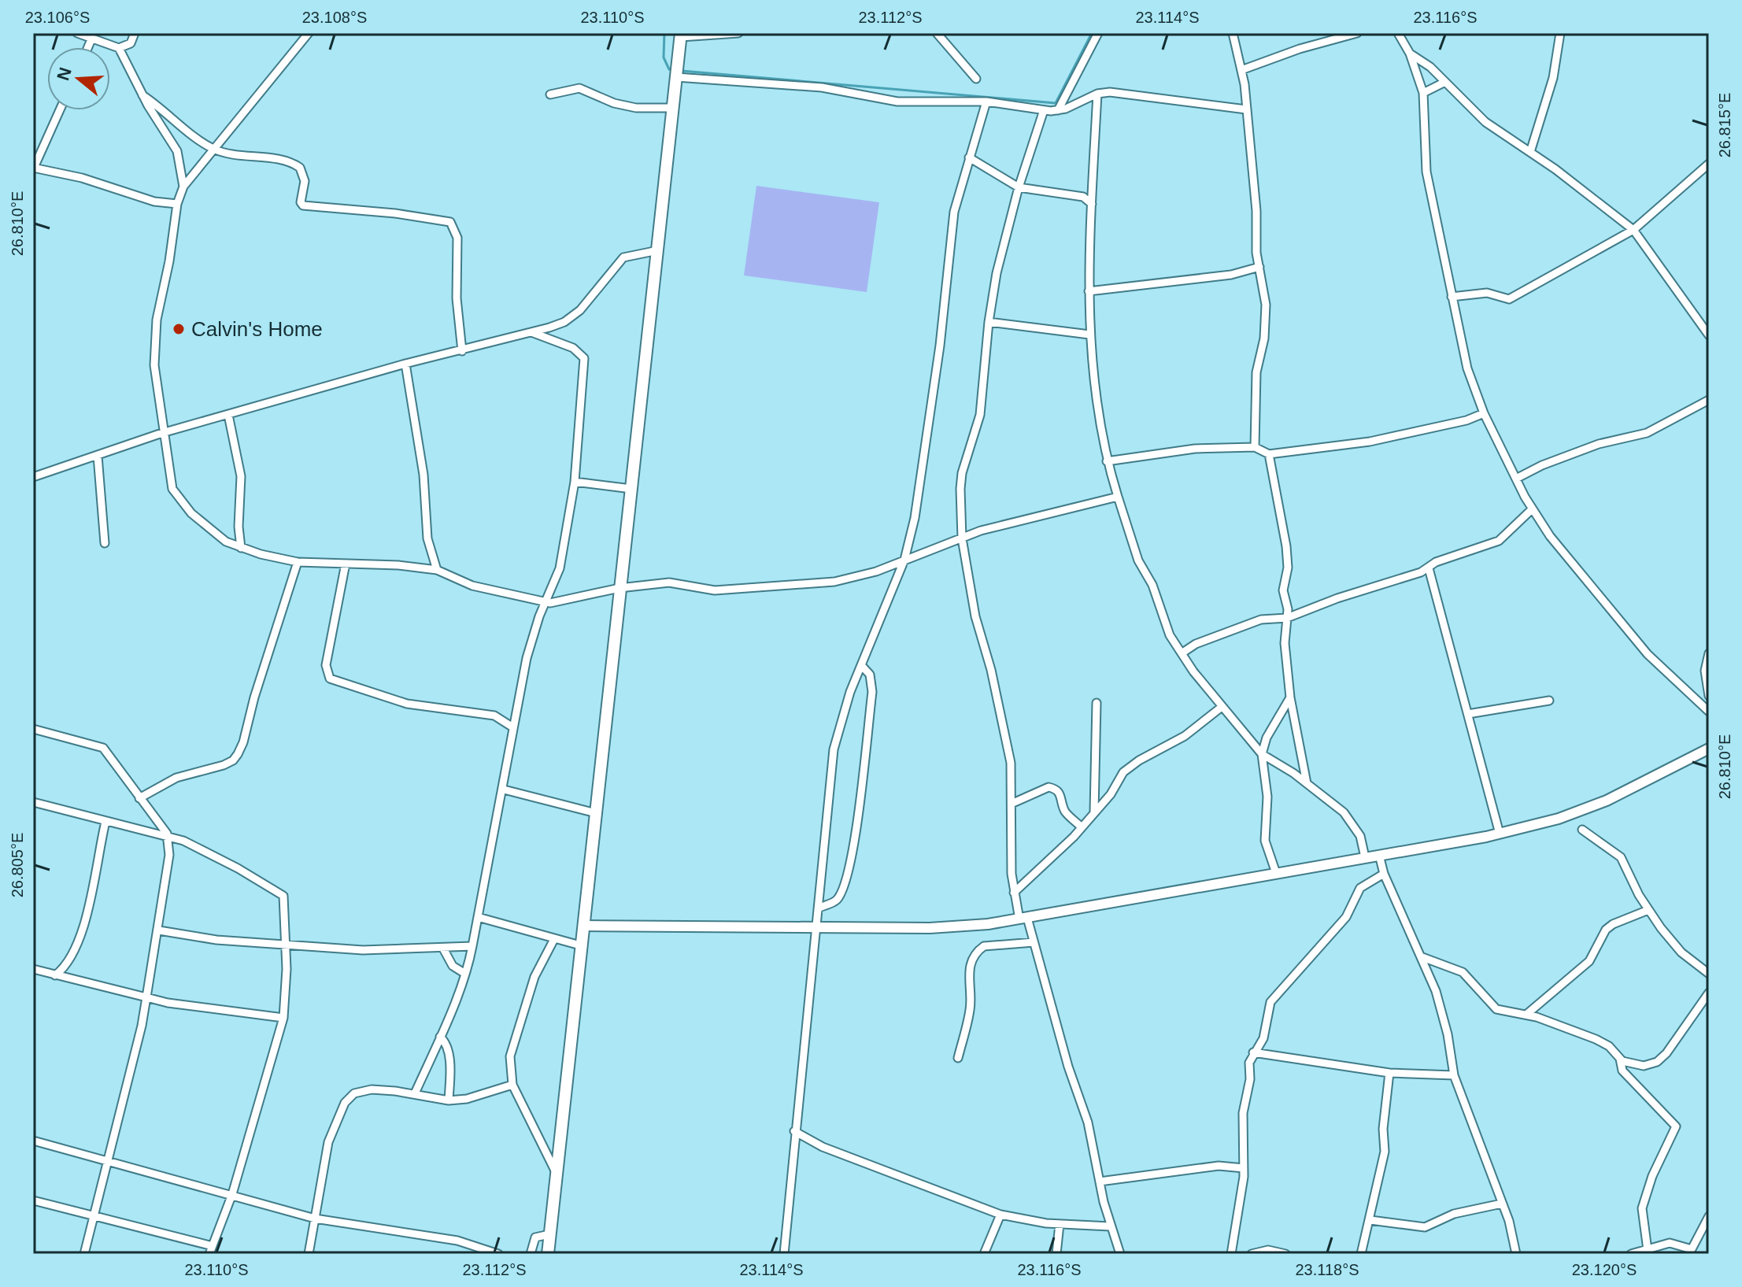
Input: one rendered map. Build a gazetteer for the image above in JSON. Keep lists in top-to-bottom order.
{
  "places": ["Calvin's Home"],
  "north": "left",
  "coordinates": [
    "23.106°S",
    "23.108°S",
    "23.110°S",
    "23.112°S",
    "23.114°S",
    "23.116°S",
    "26.815°E",
    "26.810°E",
    "26.805°E",
    "23.118°S",
    "23.120°S"
  ]
}
